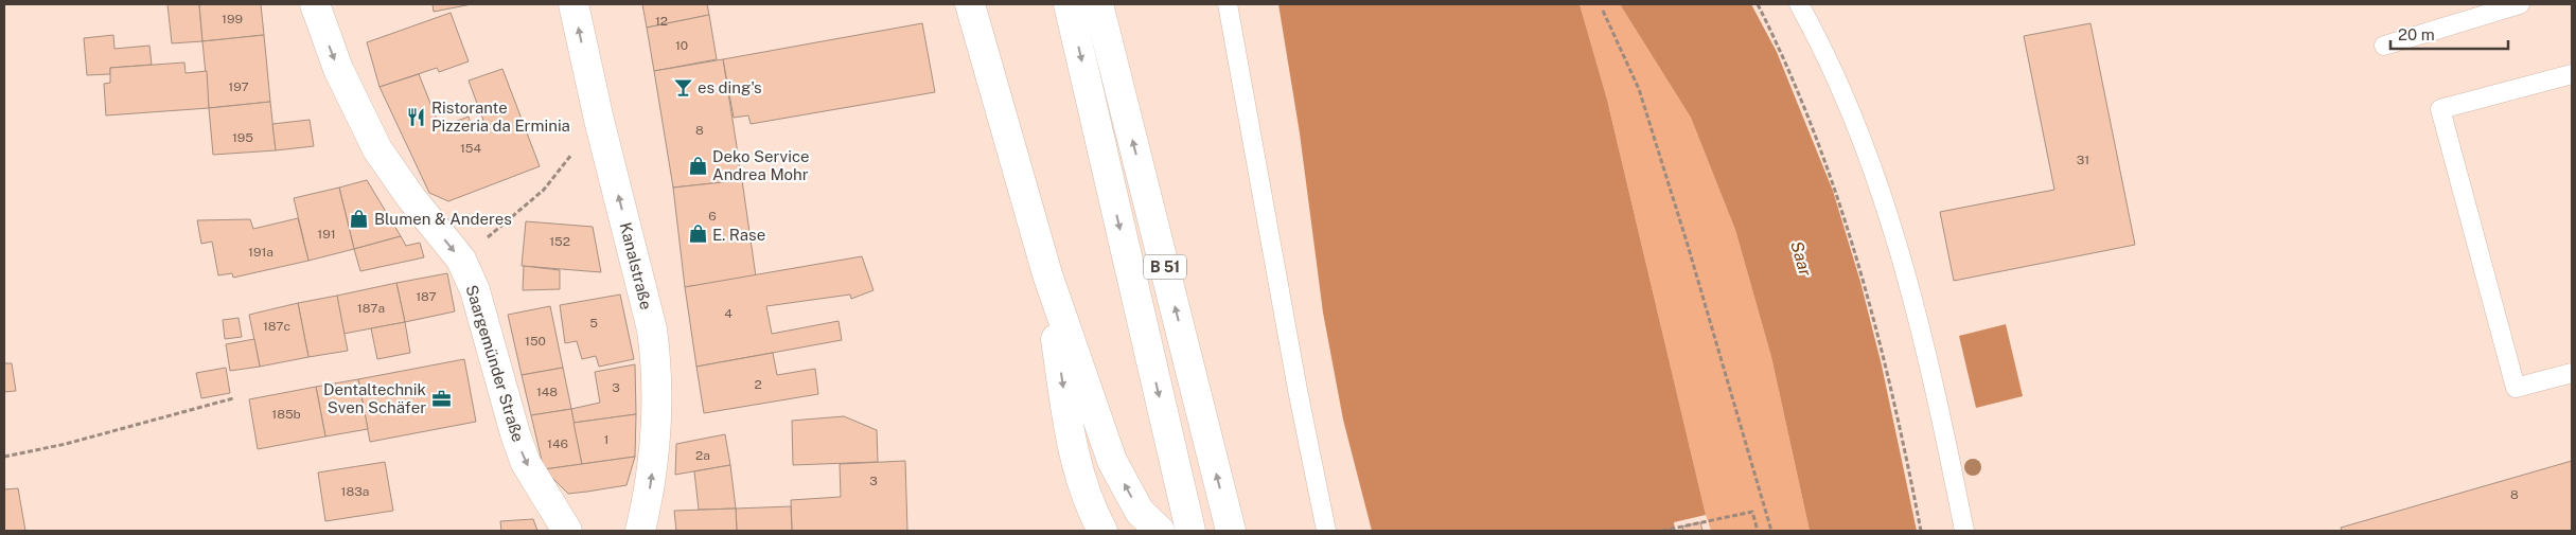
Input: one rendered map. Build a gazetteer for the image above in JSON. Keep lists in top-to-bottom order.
{
  "streets": {
    "main road": ["Kanalstraße", "B 51", "Saargemünder Straße"]
  },
  "one_way": ["Kanalstraße", "Saargemünder Straße"],
  "water": ["Saar"],
  "places": {
    "bar": ["es ding's"],
    "restaurant": ["Ristorante Pizzeria da Erminia"],
    "shop": ["Deko Service Andrea Mohr", "Blumen & Anderes", "E. Rase"],
    "office": ["Dentaltechnik Sven Schäfer"]
  },
  "house_numbers": [
    "199",
    "12",
    "10",
    "197",
    "8",
    "195",
    "154",
    "31",
    "6",
    "191",
    "152",
    "191a",
    "187",
    "187a",
    "4",
    "5",
    "187c",
    "150",
    "2",
    "3",
    "148",
    "185b",
    "1",
    "146",
    "2a",
    "3",
    "183a",
    "8"
  ],
  "scale_bar": "20 m"
}
